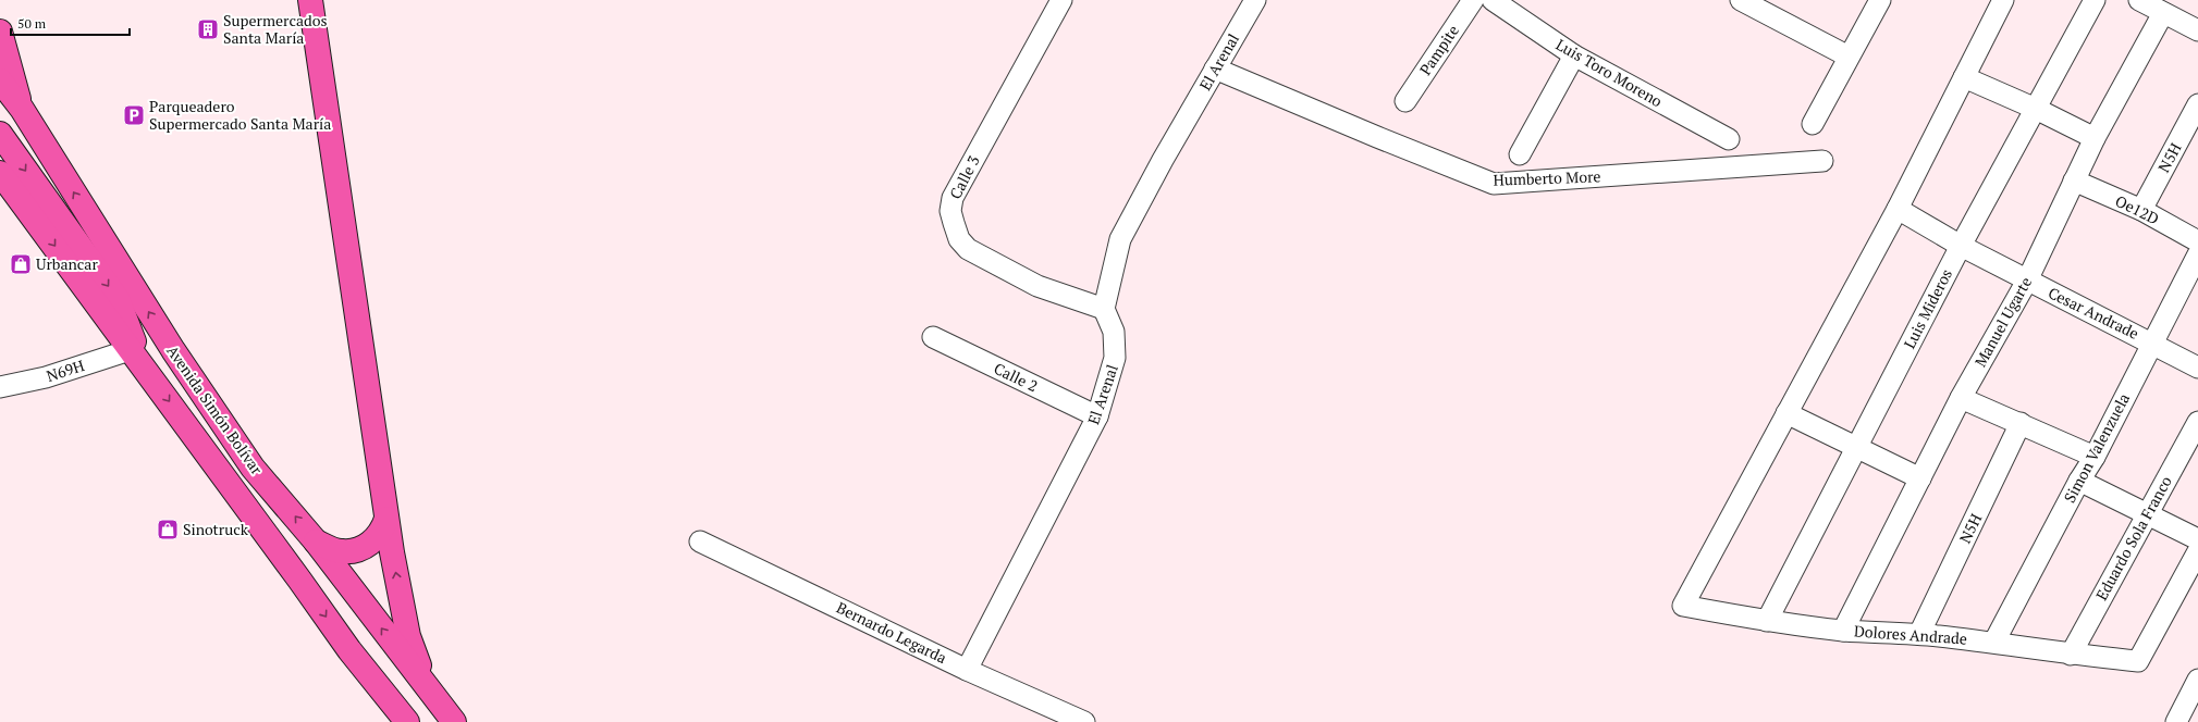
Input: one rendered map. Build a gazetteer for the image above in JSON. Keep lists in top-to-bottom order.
{
  "streets": {
    "highway": ["Avenida Simón Bolívar"],
    "street": [
      "Pampite",
      "El Arenal",
      "Luis Toro Moreno",
      "N5H",
      "Calle 3",
      "Humberto More",
      "Oe12D",
      "Luis Mideros",
      "Cesar Andrade",
      "Manuel Ugarte",
      "N69H",
      "Calle 2",
      "Simon Valenzuela",
      "Eduardo Sola Franco",
      "Bernardo Legarda",
      "Dolores Andrade"
    ]
  },
  "crossings": [
    ["El Arenal", "Calle 3"],
    ["El Arenal", "Humberto More"],
    ["El Arenal", "Calle 2"],
    ["El Arenal", "Bernardo Legarda"],
    ["N5H", "Oe12D"],
    ["N5H", "Dolores Andrade"],
    ["Oe12D", "Manuel Ugarte"],
    ["Luis Mideros", "Cesar Andrade"],
    ["Luis Mideros", "Dolores Andrade"],
    ["Cesar Andrade", "Manuel Ugarte"],
    ["Cesar Andrade", "Simon Valenzuela"],
    ["Manuel Ugarte", "Dolores Andrade"],
    ["N69H", "Avenida Simón Bolívar"],
    ["Simon Valenzuela", "Dolores Andrade"],
    ["Eduardo Sola Franco", "Dolores Andrade"]
  ],
  "places": {
    "building": ["Supermercados Santa María"],
    "parking": ["Parqueadero Supermercado Santa María"],
    "shop": ["Urbancar", "Sinotruck"]
  },
  "scale_bar": "50 m"
}
